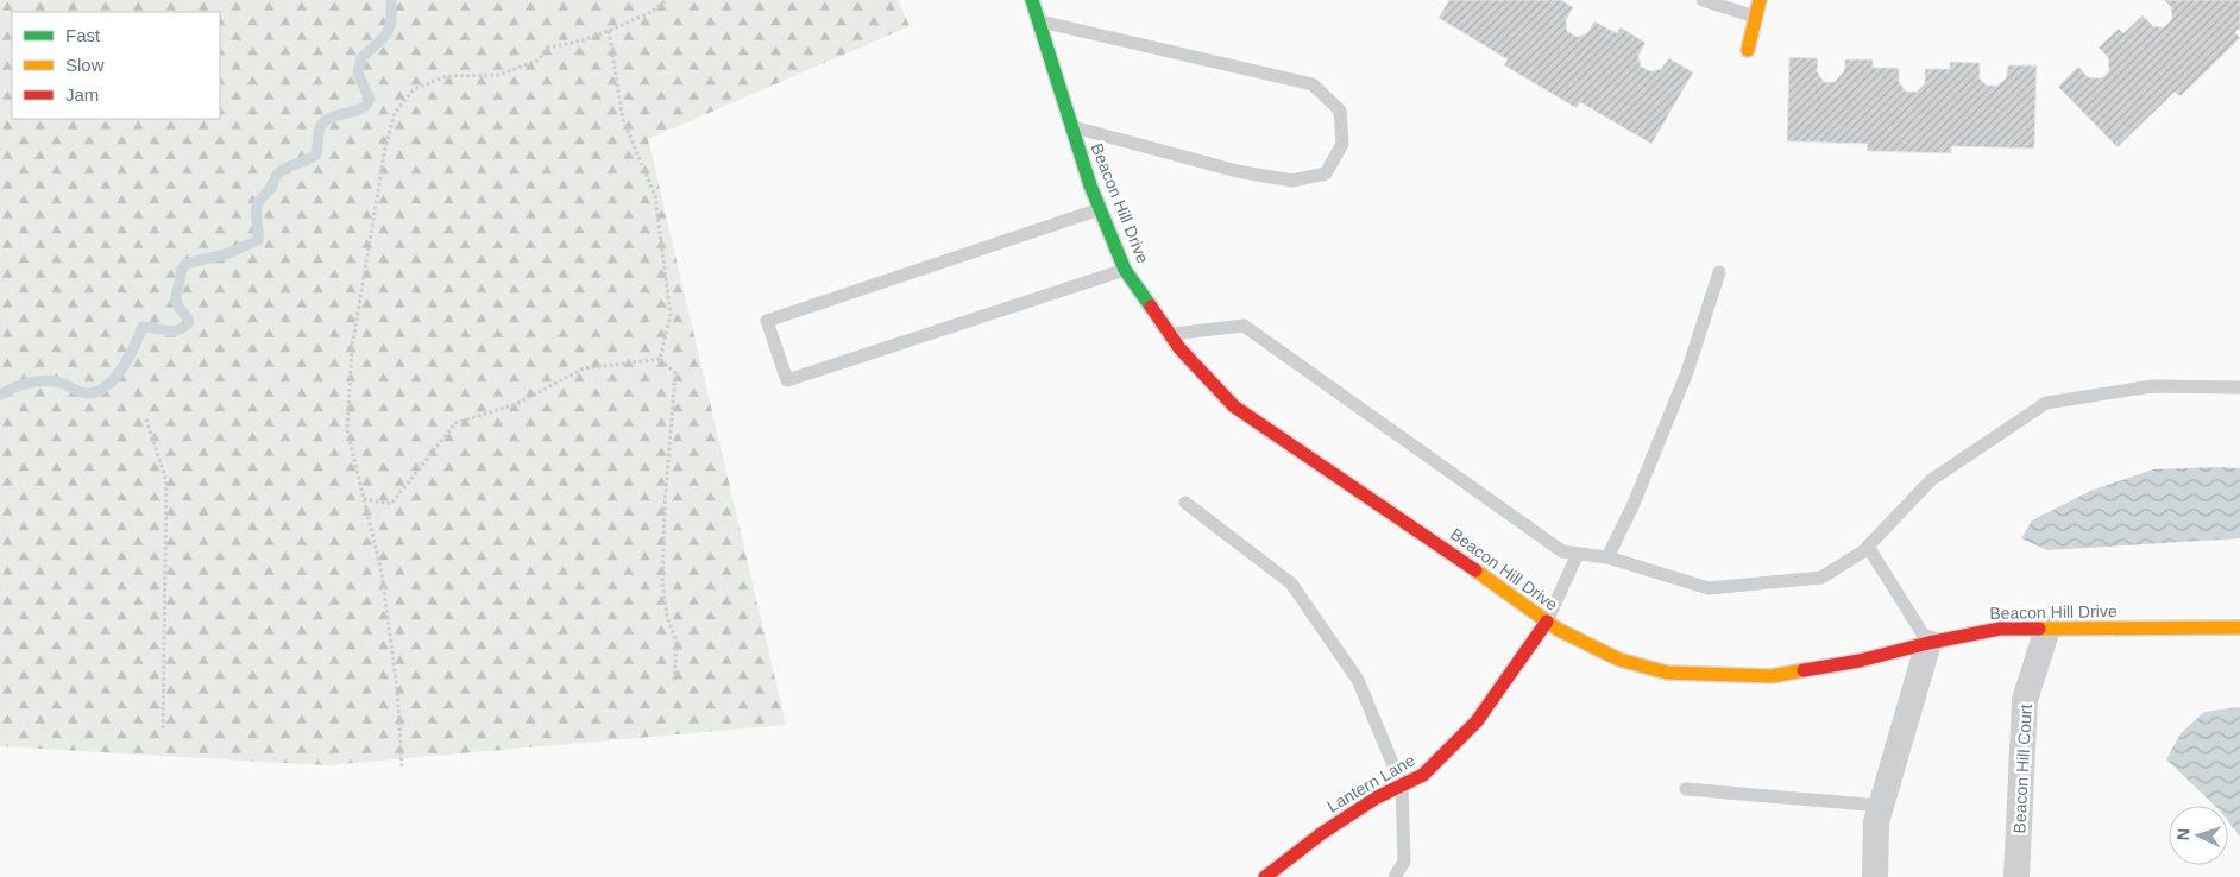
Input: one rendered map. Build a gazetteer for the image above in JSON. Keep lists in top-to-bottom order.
{
  "streets": {
    "street": ["Beacon Hill Drive", "Beacon Hill Court", "Lantern Lane"]
  },
  "crossings": [
    ["Beacon Hill Drive", "Beacon Hill Court"],
    ["Beacon Hill Drive", "Lantern Lane"]
  ],
  "legend": ["Fast", "Slow", "Jam"],
  "north": "left"
}
